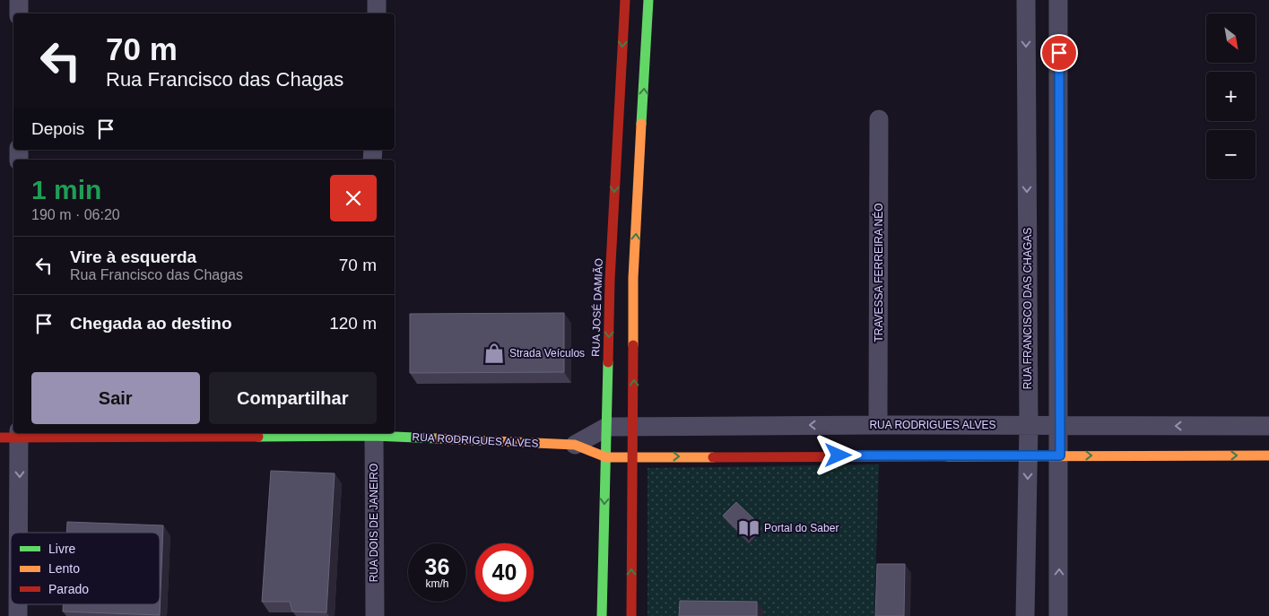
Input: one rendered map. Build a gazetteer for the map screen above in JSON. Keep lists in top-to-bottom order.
{
  "streets": {
    "street": [
      "TRAVESSA FERREIRA NÉO",
      "RUA JOSÉ DAMIÃO",
      "RUA FRANCISCO DAS CHAGAS",
      "RUA RODRIGUES ALVES",
      "RUA DOIS DE JANEIRO"
    ]
  },
  "crossings": [
    ["TRAVESSA FERREIRA NÉO", "RUA RODRIGUES ALVES"],
    ["RUA JOSÉ DAMIÃO", "RUA RODRIGUES ALVES"],
    ["RUA FRANCISCO DAS CHAGAS", "RUA RODRIGUES ALVES"],
    ["RUA RODRIGUES ALVES", "RUA DOIS DE JANEIRO"]
  ],
  "places": {
    "shop": ["Strada Veículos"],
    "library": ["Portal do Saber"]
  },
  "legend": ["Livre", "Lento", "Parado"],
  "north": "bottom right",
  "page": {
    "map_buttons": ["+", "−"],
    "turn": ["70 m", "Rua Francisco das Chagas"],
    "then": "Depois",
    "heading": ["1 min", "190 m · 06:20"],
    "list": [
      {
        "name": "Vire à esquerda",
        "note": "Rua Francisco das Chagas",
        "value": "70 m"
      },
      {
        "name": "Chegada ao destino",
        "value": "120 m"
      }
    ],
    "buttons": ["Sair", "Compartilhar"],
    "speed": "36 km/h",
    "limit": "40"
  }
}
